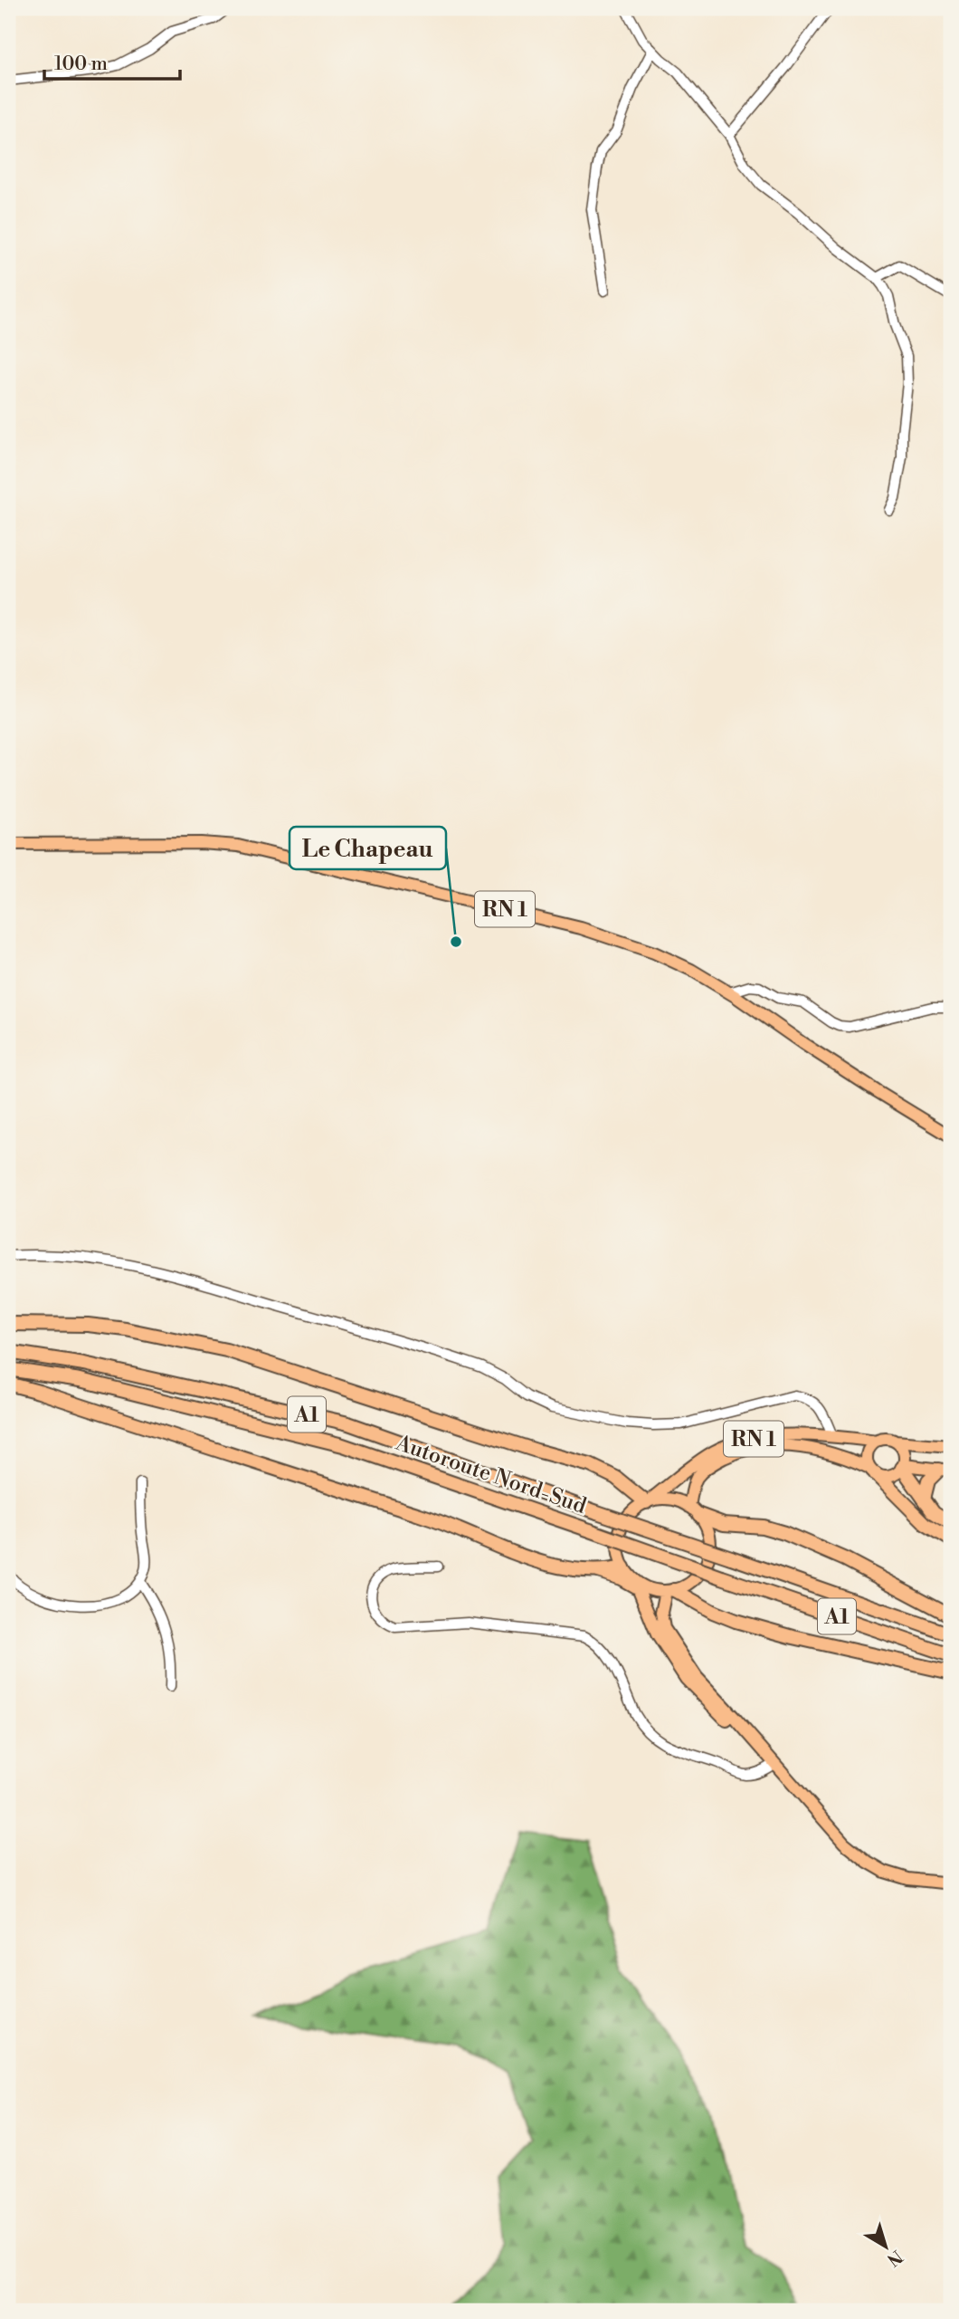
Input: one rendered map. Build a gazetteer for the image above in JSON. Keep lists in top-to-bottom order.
{
  "streets": {
    "highway": ["A1", "Autoroute Nord-Sud"],
    "main road": ["RN 1"]
  },
  "places": ["Le Chapeau"],
  "scale_bar": "100 m",
  "north": "bottom right"
}
